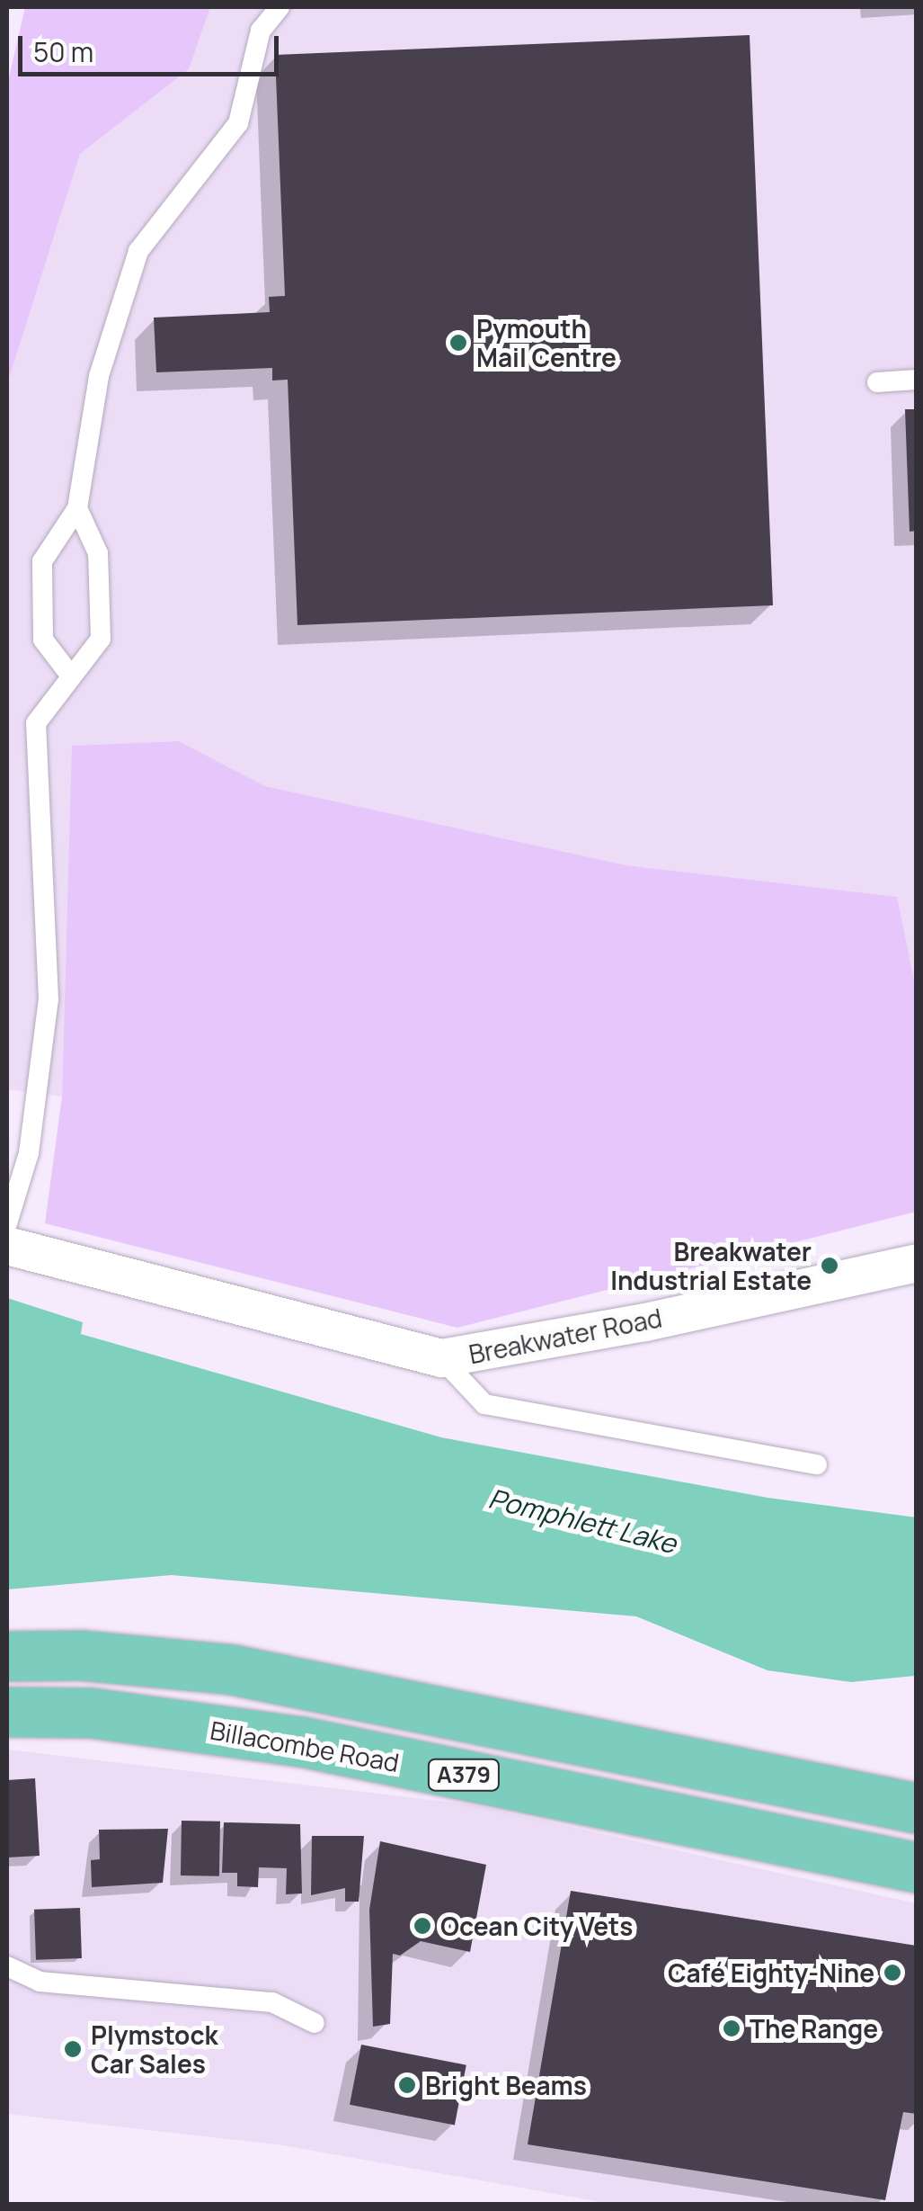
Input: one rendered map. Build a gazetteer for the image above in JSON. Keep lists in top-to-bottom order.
{
  "streets": {
    "main road": ["Billacombe Road", "A379"],
    "street": ["Breakwater Road"]
  },
  "water": ["Pomphlett Lake"],
  "places": [
    "Pymouth Mail Centre",
    "Breakwater Industrial Estate",
    "Ocean City Vets",
    "Café Eighty-Nine",
    "The Range",
    "Plymstock Car Sales",
    "Bright Beams"
  ],
  "scale_bar": "50 m"
}
